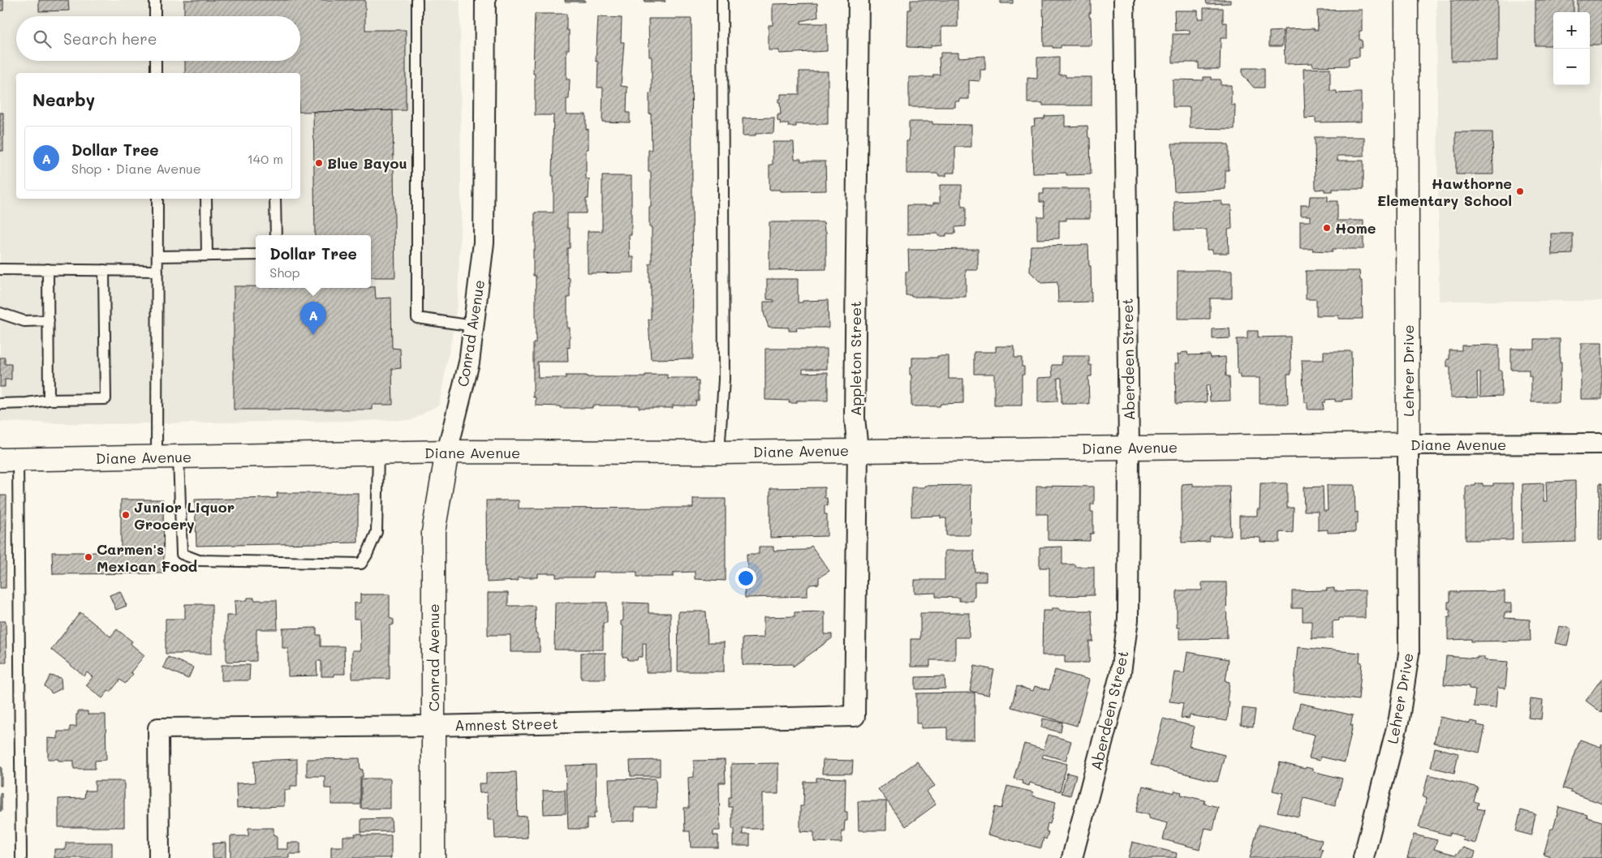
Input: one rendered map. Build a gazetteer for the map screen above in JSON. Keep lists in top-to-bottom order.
{
  "streets": {
    "street": [
      "Conrad Avenue",
      "Appleton Street",
      "Aberdeen Street",
      "Lehrer Drive",
      "Diane Avenue",
      "Amnest Street"
    ]
  },
  "crossings": [
    ["Conrad Avenue", "Diane Avenue"],
    ["Conrad Avenue", "Amnest Street"],
    ["Appleton Street", "Diane Avenue"],
    ["Appleton Street", "Amnest Street"],
    ["Aberdeen Street", "Diane Avenue"],
    ["Lehrer Drive", "Diane Avenue"]
  ],
  "places": [
    "Blue Bayou",
    "Hawthorne Elementary School",
    "Home",
    "Junior Liquor Grocery",
    "Carmen's Mexican Food"
  ],
  "page": {
    "map_buttons": ["+", "−"],
    "search": "Search here",
    "heading": "Nearby",
    "list": [
      {
        "mark": "A",
        "name": "Dollar Tree",
        "note": "Shop · Diane Avenue",
        "value": "140 m"
      }
    ],
    "popup": ["Dollar Tree", "Shop"],
    "pins": "A"
  }
}
